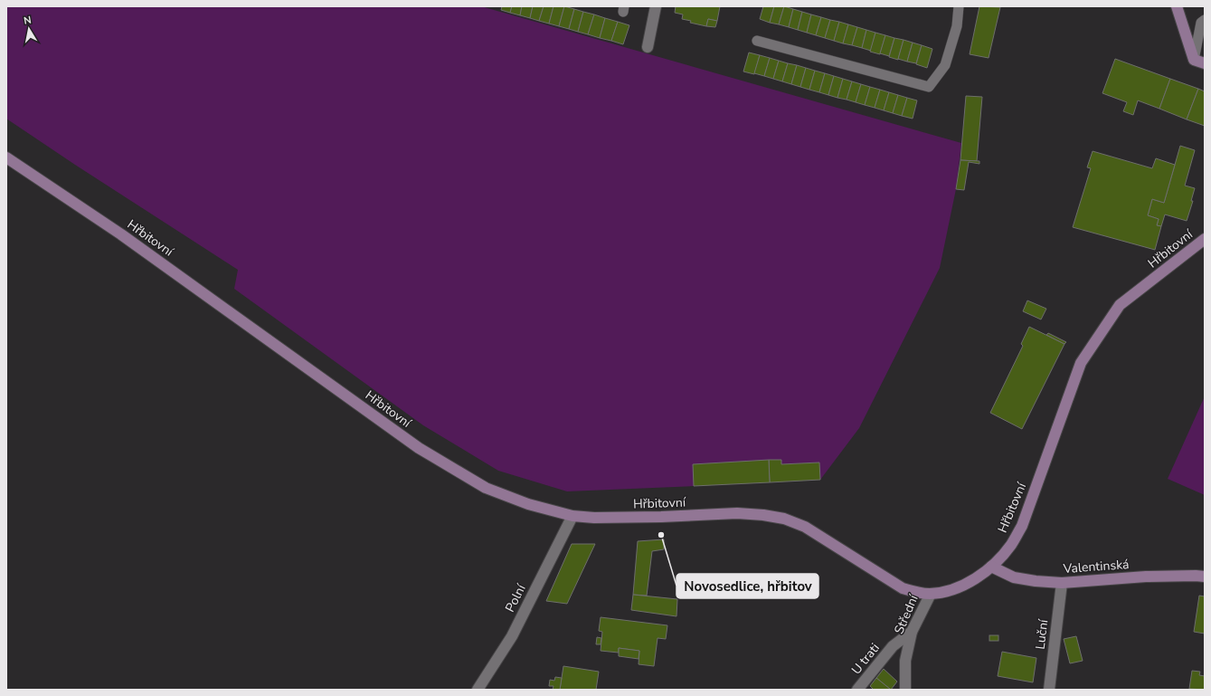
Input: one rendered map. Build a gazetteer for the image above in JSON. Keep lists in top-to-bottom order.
{
  "streets": {
    "street": [
      "Hřbitovní",
      "Valentinská",
      "Polní",
      "Střední",
      "Luční",
      "U trati"
    ]
  },
  "crossings": [
    ["Hřbitovní", "Valentinská"],
    ["Hřbitovní", "Polní"],
    ["Hřbitovní", "Střední"],
    ["Valentinská", "Luční"],
    ["Střední", "U trati"]
  ],
  "places": ["Novosedlice, hřbitov"],
  "north": "top"
}
